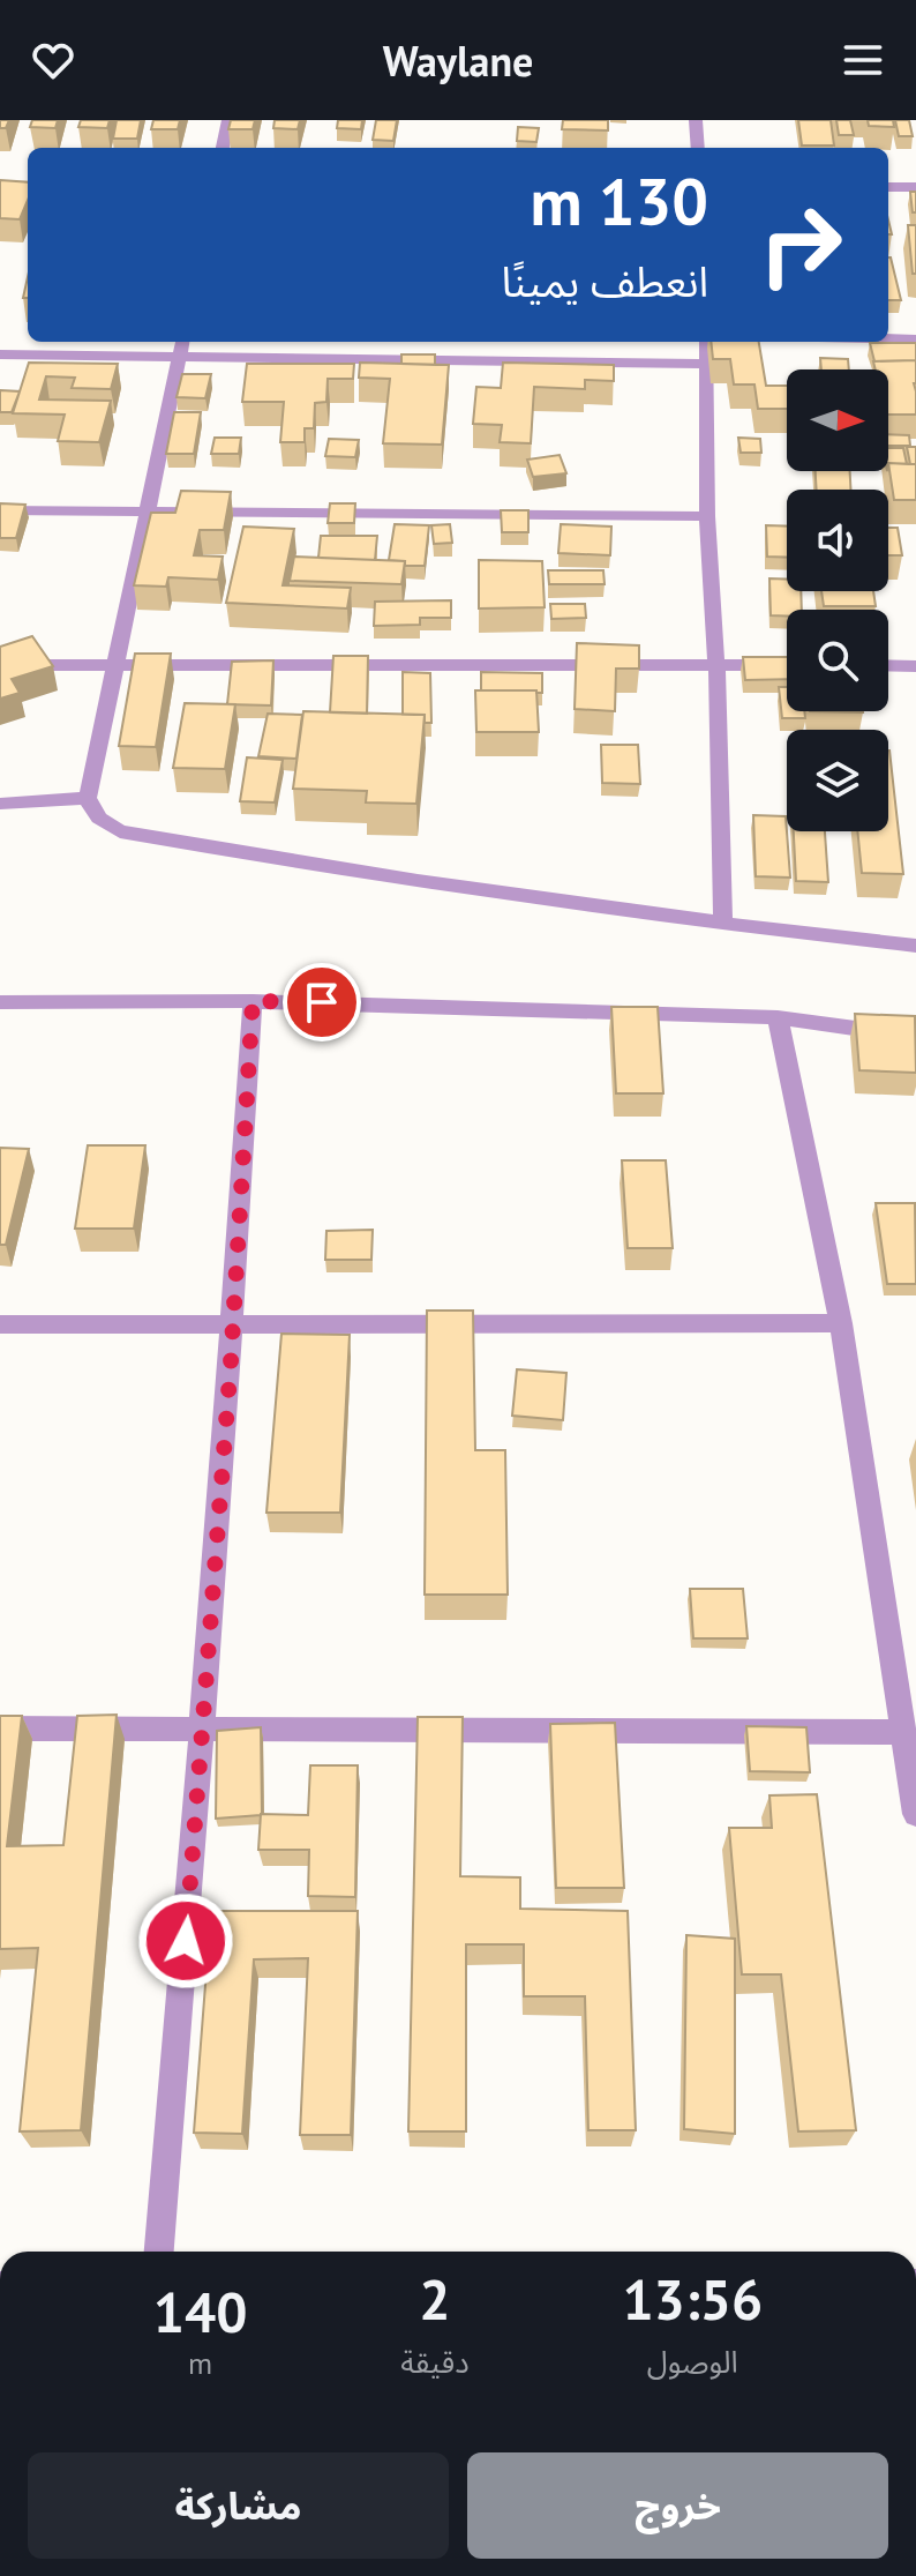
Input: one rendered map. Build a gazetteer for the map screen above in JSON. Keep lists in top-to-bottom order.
{
  "north": "right",
  "page": {
    "header": "Waylane",
    "turn": ["130 m", "انعطف يمينًا"],
    "eta": [
      "13:56",
      "الوصول",
      "2",
      "دقيقة",
      "140",
      "m"
    ],
    "buttons": ["خروج", "مشاركة"]
  }
}
